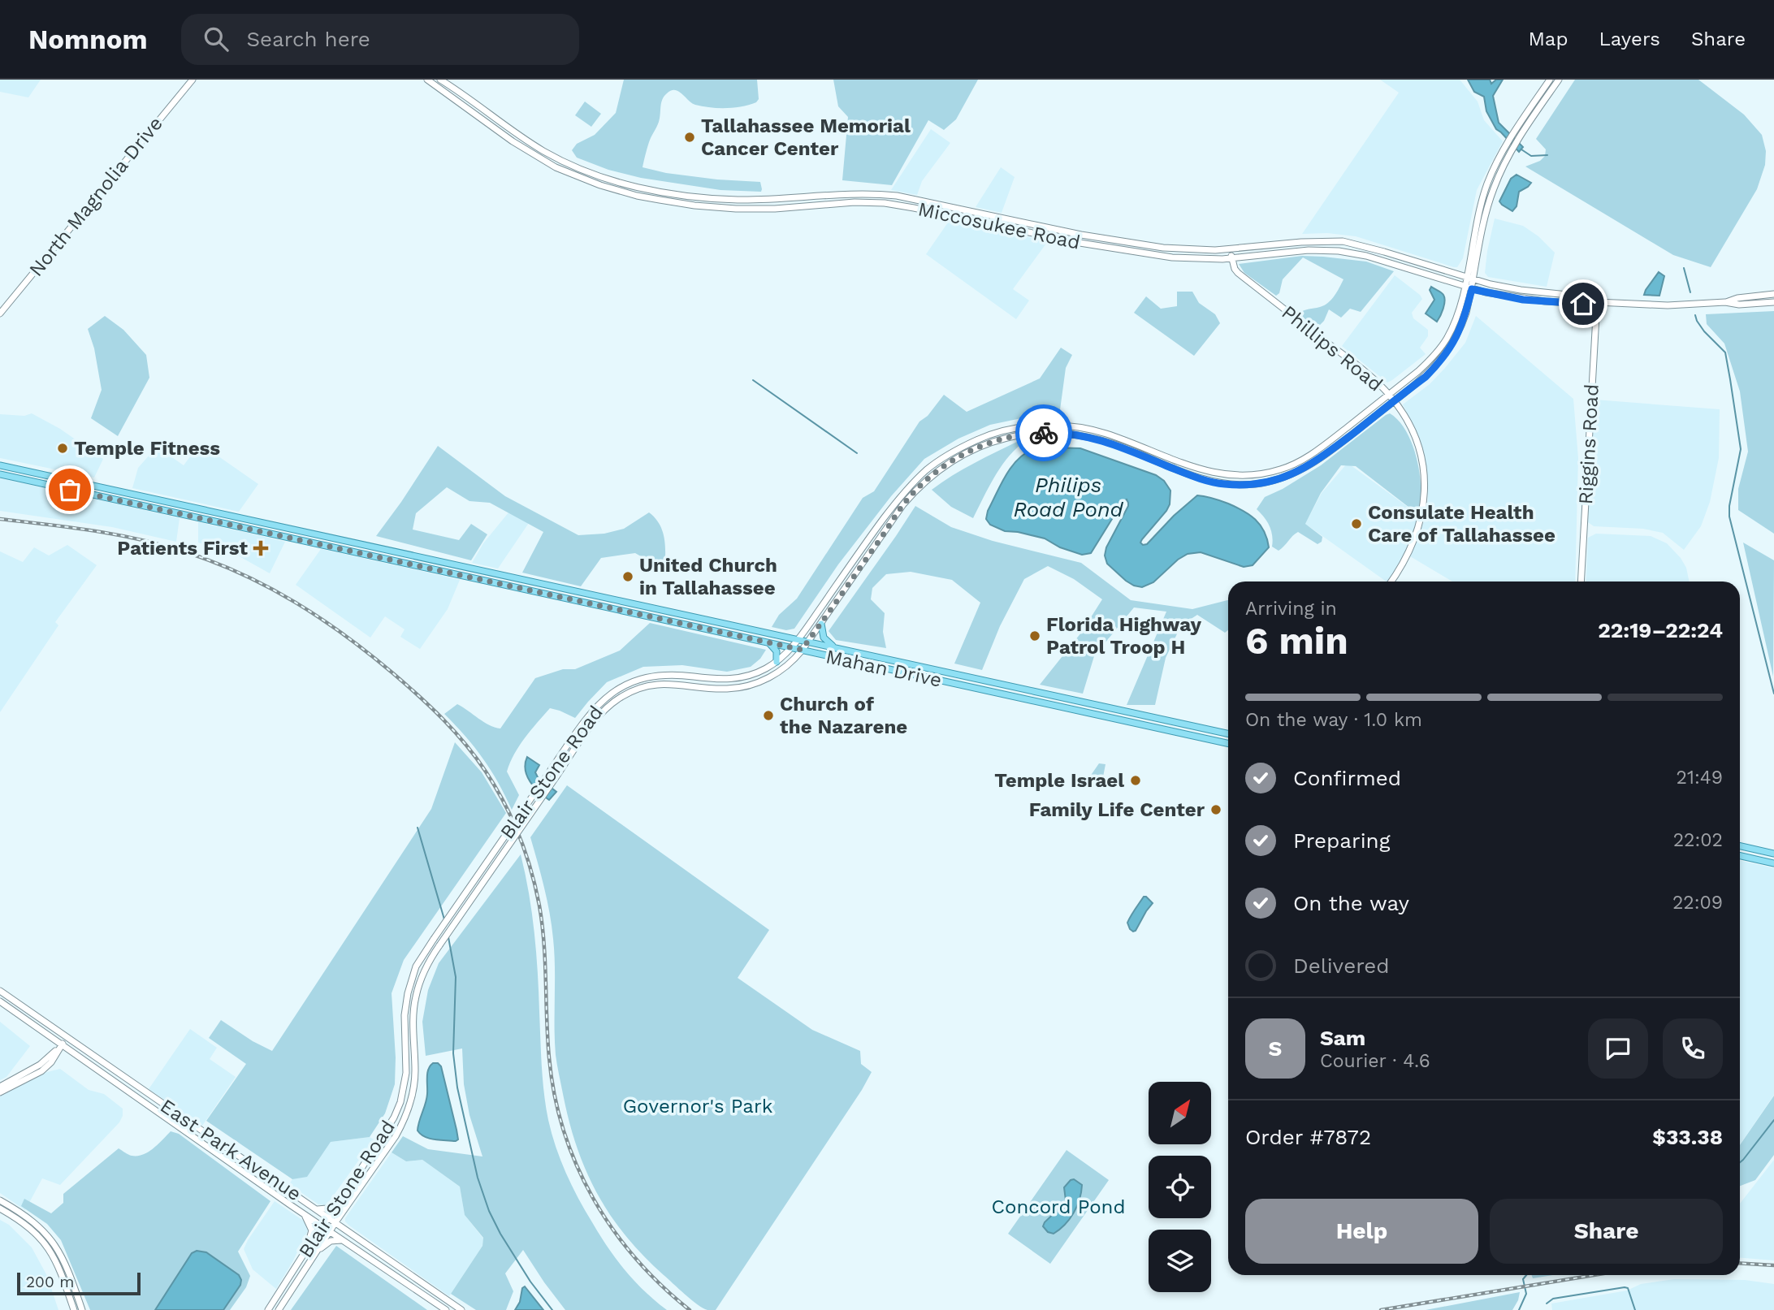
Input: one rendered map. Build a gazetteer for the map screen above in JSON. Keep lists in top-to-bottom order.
{
  "streets": {
    "main road": [
      "North Magnolia Drive",
      "Miccosukee Road",
      "Phillips Road",
      "Riggins Road",
      "Mahan Drive",
      "Blair Stone Road",
      "East Park Avenue"
    ]
  },
  "crossings": [
    ["Miccosukee Road", "Phillips Road"],
    ["Miccosukee Road", "Riggins Road"],
    ["Miccosukee Road", "Blair Stone Road"],
    ["Phillips Road", "Blair Stone Road"],
    ["Mahan Drive", "Blair Stone Road"],
    ["Blair Stone Road", "East Park Avenue"]
  ],
  "water": ["Philips Road Pond"],
  "parks": ["Governor's Park", "Concord Pond"],
  "places": {
    "other": [
      "Tallahassee Memorial Cancer Center",
      "Temple Fitness",
      "Consulate Health Care of Tallahassee",
      "United Church in Tallahassee",
      "Florida Highway Patrol Troop H",
      "Church of the Nazarene",
      "Temple Israel",
      "Family Life Center"
    ],
    "health": ["Patients First"]
  },
  "scale_bar": "200 m",
  "north": "top right",
  "page": {
    "header": "Nomnom",
    "search": "Search here",
    "nav": ["Map", "Layers", "Share"],
    "heading": ["6 min", "Arriving in", "22:19–22:24"],
    "panel": [
      "Sam",
      "Courier · 4.6",
      "Order #7872",
      "$33.38"
    ],
    "bar": "On the way · 1.0 km",
    "list": [
      ["Confirmed", "21:49"],
      ["Preparing", "22:02"],
      ["On the way", "22:09"],
      "Delivered"
    ],
    "round": "S",
    "buttons": ["Help", "Share"],
    "scale": "200 m"
  }
}
